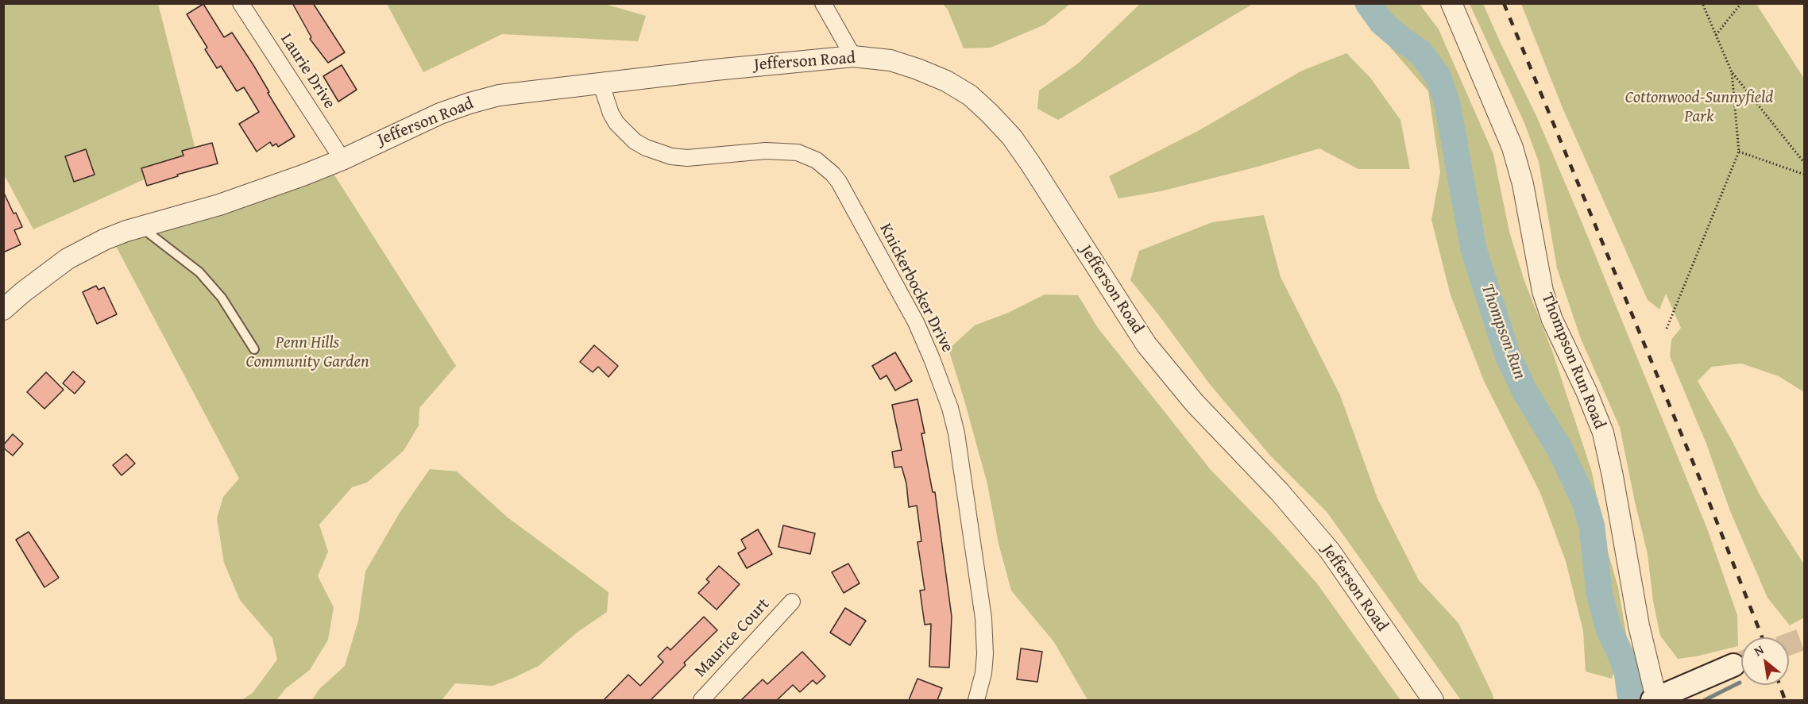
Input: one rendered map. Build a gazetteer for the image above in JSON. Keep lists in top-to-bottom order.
{
  "streets": {
    "street": [
      "Jefferson Road",
      "Laurie Drive",
      "Knickerbocker Drive",
      "Thompson Run Road",
      "Maurice Court"
    ]
  },
  "crossings": [
    ["Jefferson Road", "Laurie Drive"],
    ["Jefferson Road", "Knickerbocker Drive"]
  ],
  "water": ["Thompson Run"],
  "parks": ["Cottonwood-Sunnyfield Park", "Penn Hills Community Garden"],
  "north": "top left"
}
